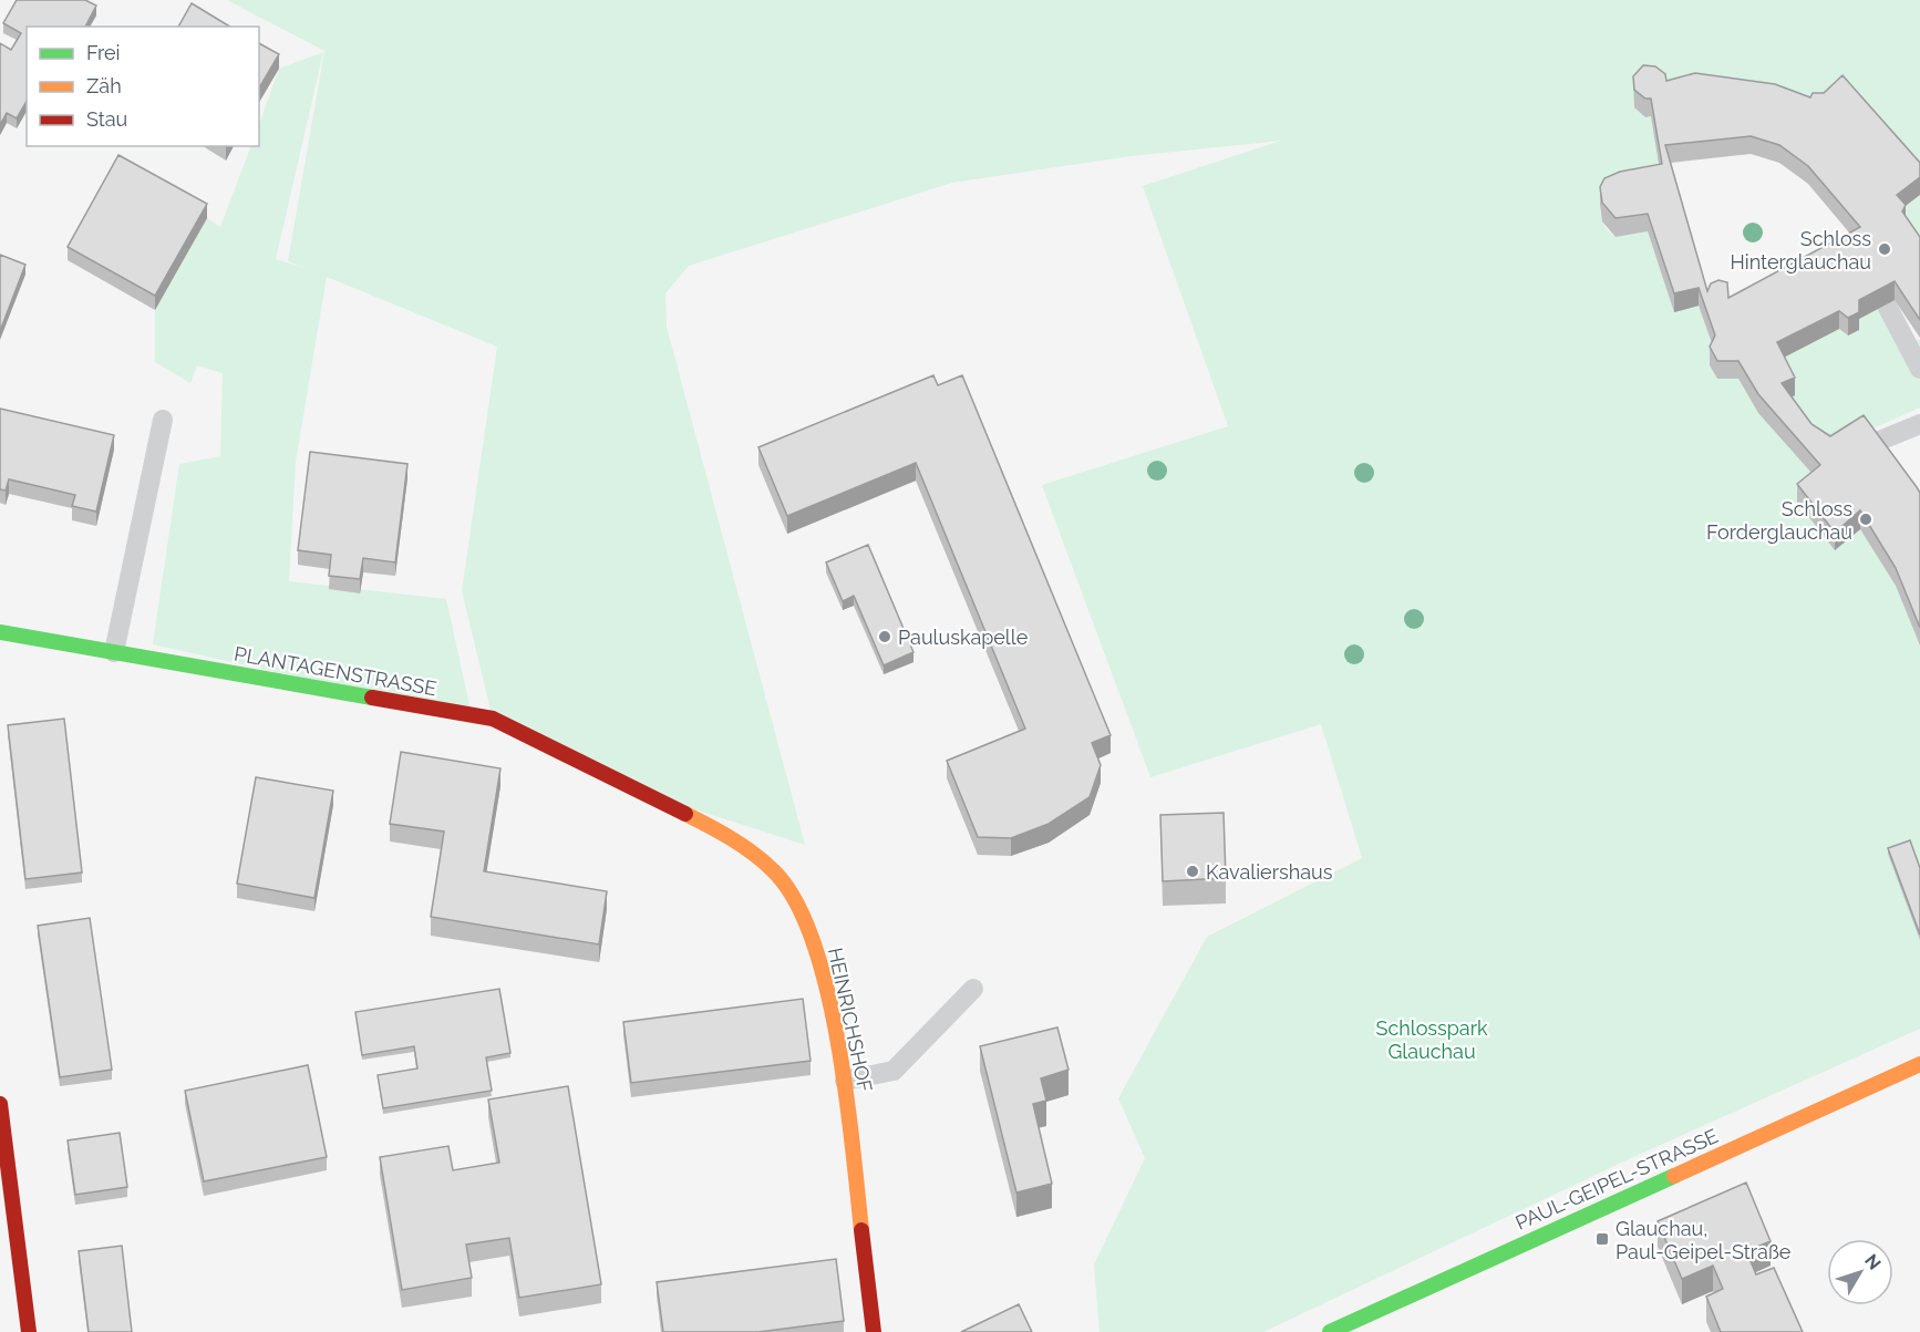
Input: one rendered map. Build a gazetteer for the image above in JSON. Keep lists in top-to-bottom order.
{
  "streets": {
    "street": ["PLANTAGENSTRASSE", "HEINRICHSHOF", "PAUL-GEIPEL-STRASSE"]
  },
  "crossings": [
    ["PLANTAGENSTRASSE", "HEINRICHSHOF"]
  ],
  "parks": ["Schlosspark Glauchau"],
  "places": {
    "other": [
      "Schloss Hinterglauchau",
      "Schloss Forderglauchau",
      "Pauluskapelle",
      "Kavaliershaus"
    ],
    "transit": ["Glauchau, Paul-Geipel-Straße"]
  },
  "legend": ["Frei", "Zäh", "Stau"],
  "north": "top right"
}
